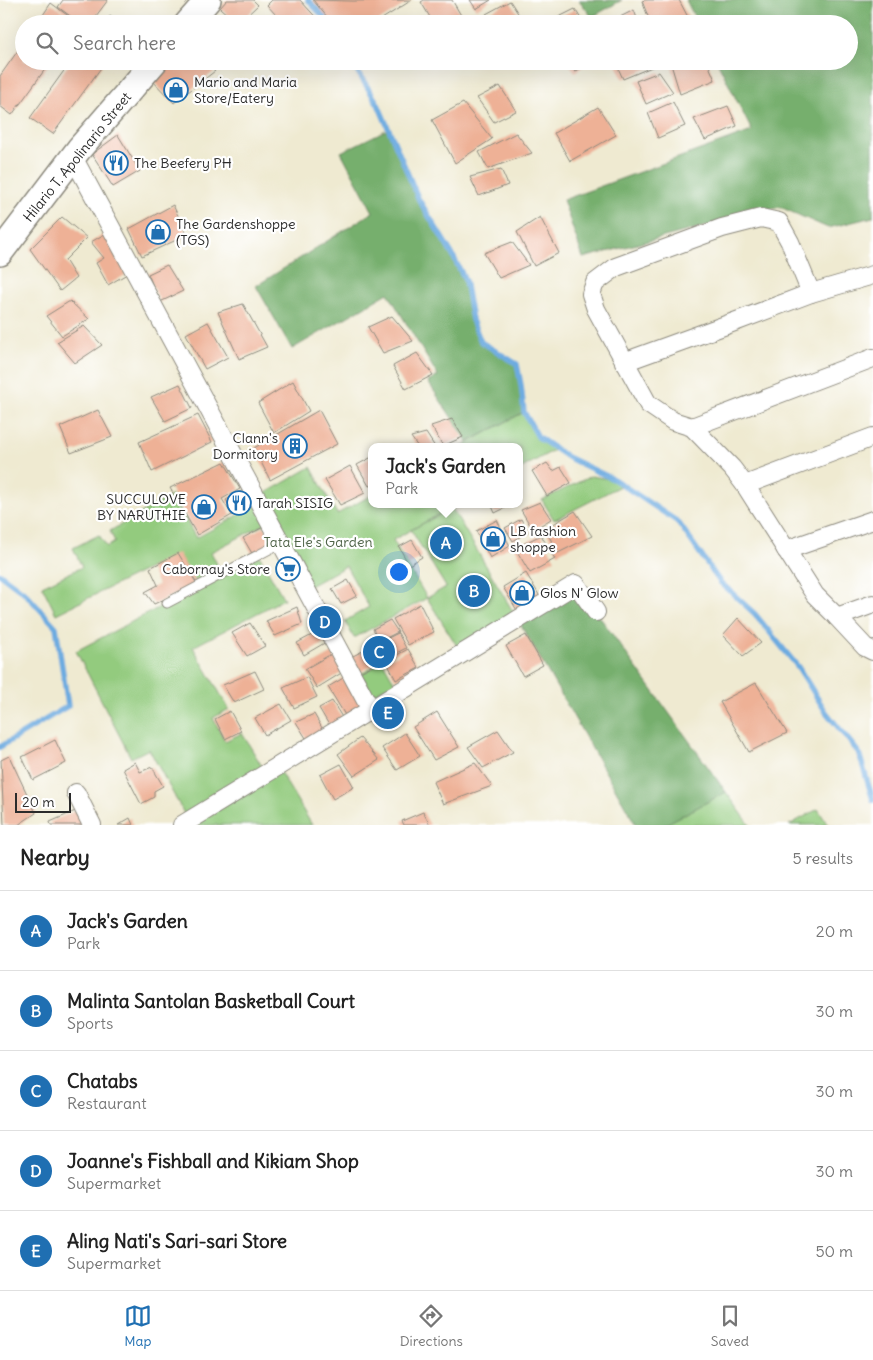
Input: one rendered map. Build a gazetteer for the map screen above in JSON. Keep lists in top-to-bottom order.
{
  "streets": {
    "street": ["Hilario T. Apolinario Street"]
  },
  "parks": ["Tata Ele's Garden"],
  "places": {
    "shop": [
      "Mario and Maria Store/Eatery",
      "The Gardenshoppe (TGS)",
      "SUCCULOVE BY NARUTHIE",
      "LB fashion shoppe",
      "Glos N' Glow"
    ],
    "restaurant": ["The Beefery PH", "Tarah SISIG"],
    "building": ["Clann's Dormitory"],
    "supermarket": ["Cabornay's Store"]
  },
  "scale_bar": "20 m",
  "page": {
    "search": "Search here",
    "popup": ["Jack's Garden", "Park"],
    "pins": [
      "A",
      "B",
      "D",
      "C",
      "E"
    ],
    "scale": "20 m",
    "heading": ["Nearby", "5 results"],
    "list": [
      {
        "mark": "A",
        "name": "Jack's Garden",
        "note": "Park",
        "value": "20 m"
      },
      {
        "mark": "B",
        "name": "Malinta Santolan Basketball Court",
        "note": "Sports",
        "value": "30 m"
      },
      {
        "mark": "C",
        "name": "Chatabs",
        "note": "Restaurant",
        "value": "30 m"
      },
      {
        "mark": "D",
        "name": "Joanne's Fishball and Kikiam Shop",
        "note": "Supermarket",
        "value": "30 m"
      },
      {
        "mark": "E",
        "name": "Aling Nati's Sari-sari Store",
        "note": "Supermarket",
        "value": "50 m"
      }
    ],
    "nav": ["Map", "Directions", "Saved"]
  }
}
